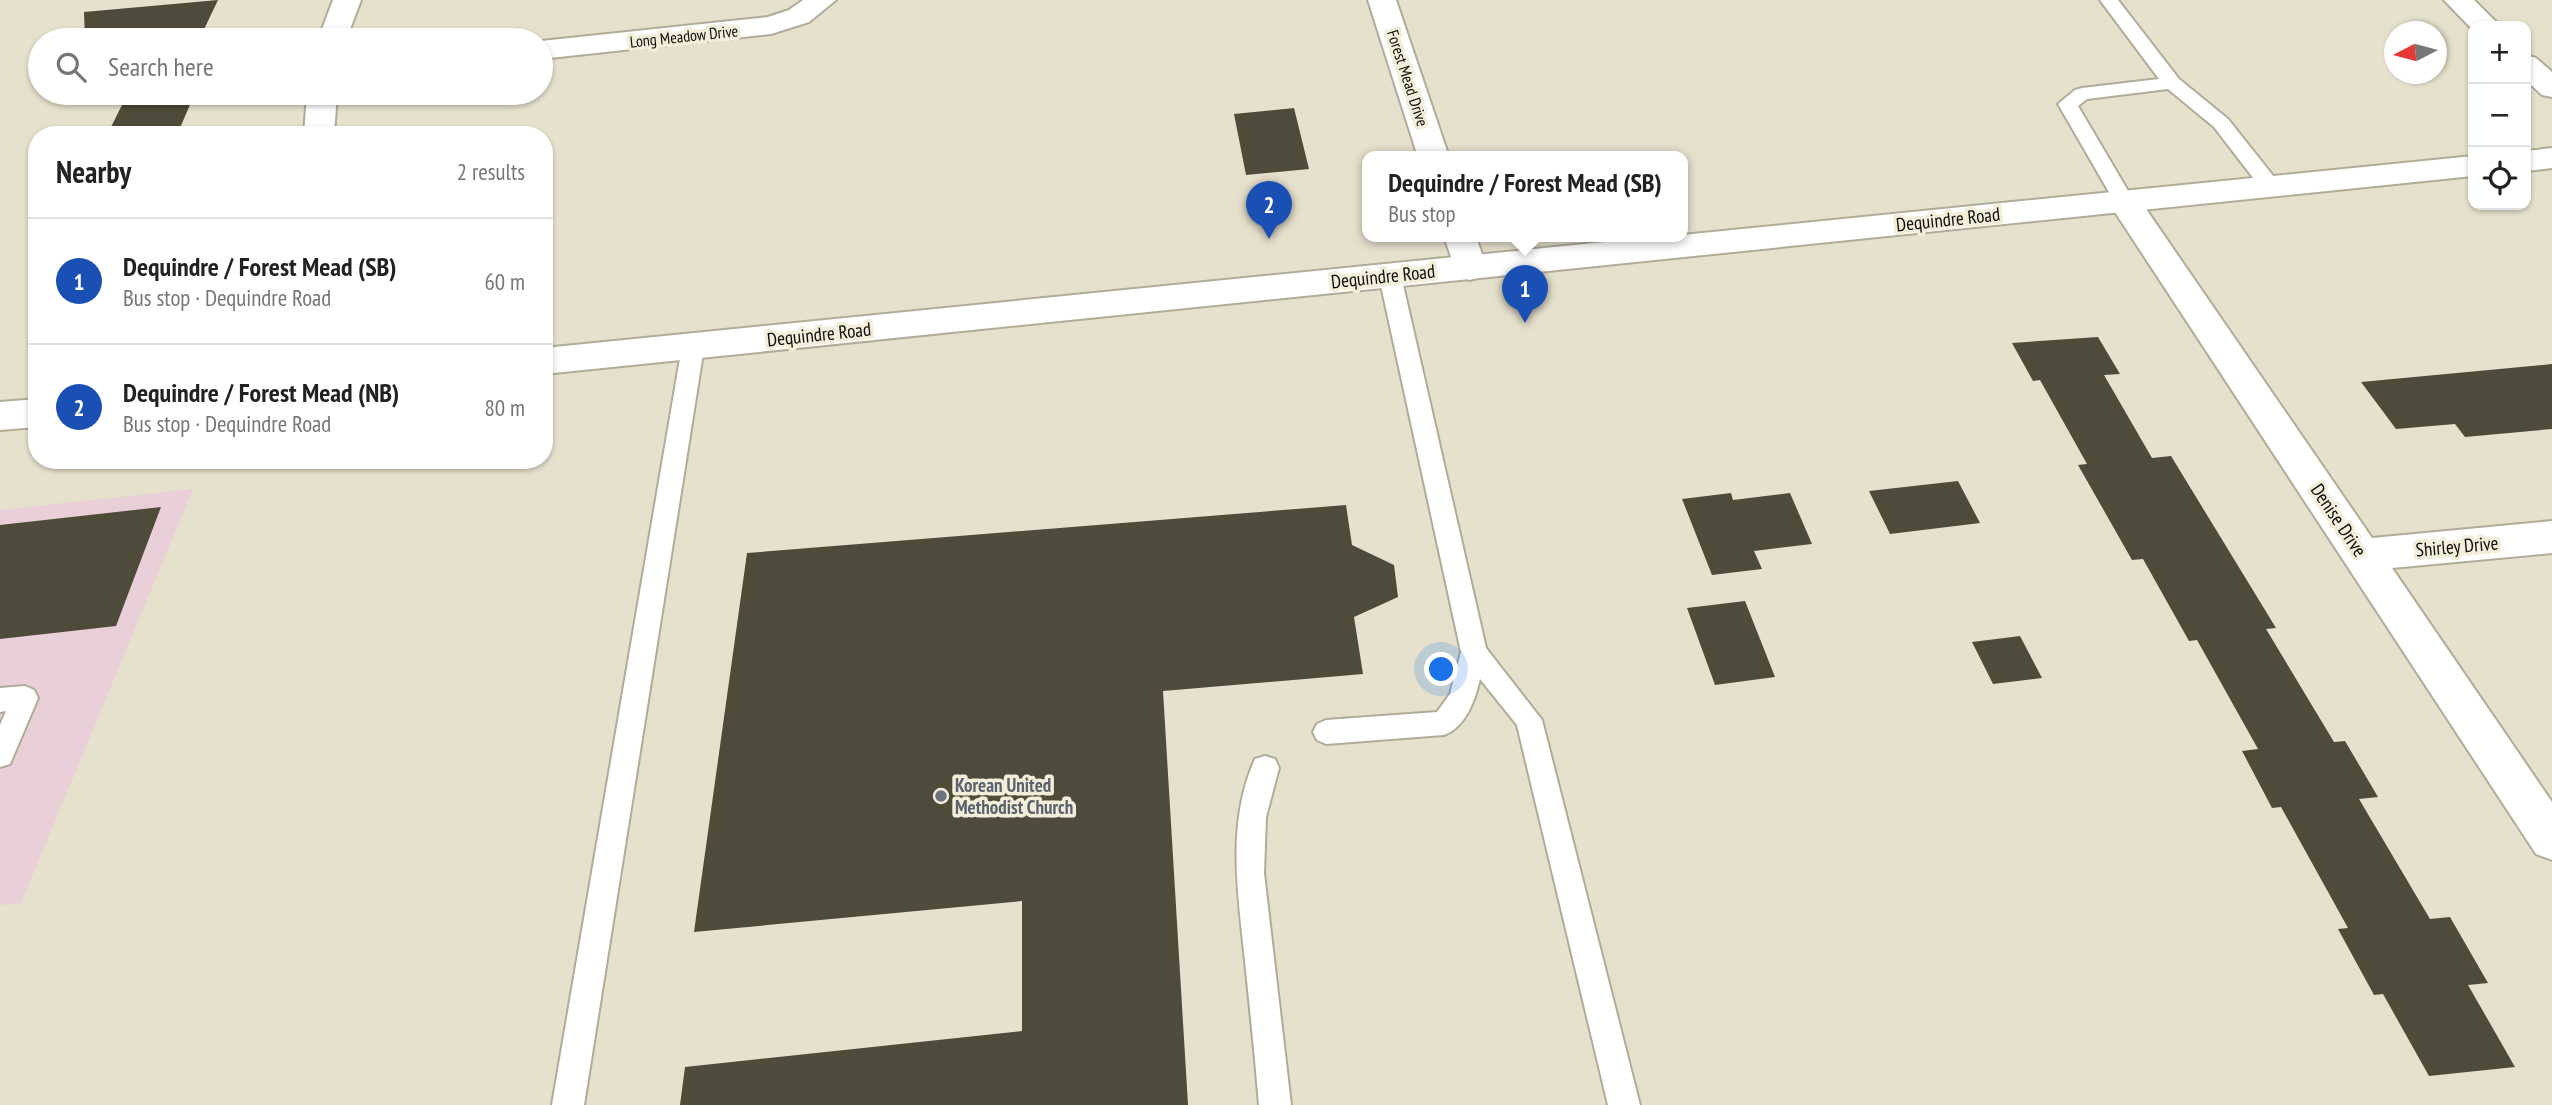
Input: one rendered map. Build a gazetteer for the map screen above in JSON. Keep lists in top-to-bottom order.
{
  "streets": {
    "main road": [
      "Long Meadow Drive",
      "Forest Mead Drive",
      "Dequindre Road",
      "Denise Drive",
      "Shirley Drive"
    ]
  },
  "crossings": [
    ["Dequindre Road", "Denise Drive"],
    ["Denise Drive", "Shirley Drive"]
  ],
  "places": ["Korean United Methodist Church"],
  "north": "left",
  "page": {
    "map_buttons": ["+", "−"],
    "search": "Search here",
    "heading": ["Nearby", "2 results"],
    "popup": ["Dequindre / Forest Mead (SB)", "Bus stop"],
    "pins": ["2", "1"],
    "list": [
      {
        "mark": "1",
        "name": "Dequindre / Forest Mead (SB)",
        "note": "Bus stop · Dequindre Road",
        "value": "60 m"
      },
      {
        "mark": "2",
        "name": "Dequindre / Forest Mead (NB)",
        "note": "Bus stop · Dequindre Road",
        "value": "80 m"
      }
    ]
  }
}
